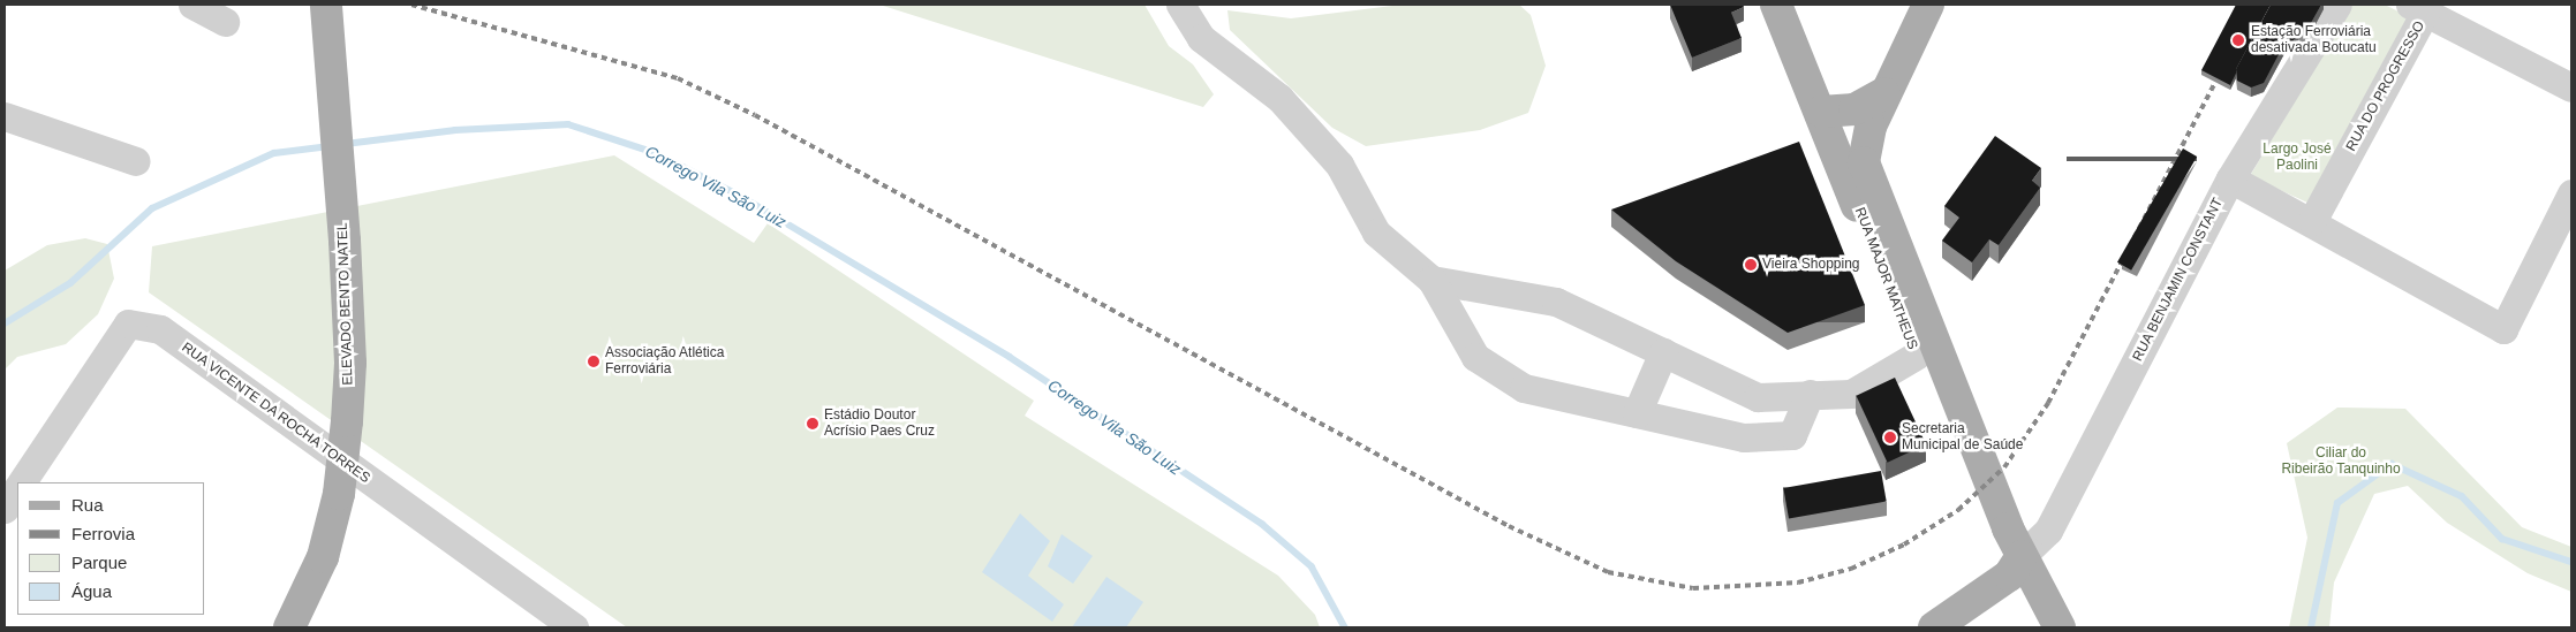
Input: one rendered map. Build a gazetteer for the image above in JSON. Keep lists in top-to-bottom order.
{
  "streets": {
    "main road": ["RUA MAJOR MATHEUS", "ELEVADO BENTO NATEL"],
    "street": ["RUA DO PROGRESSO", "RUA BENJAMIN CONSTANT", "RUA VICENTE DA ROCHA TORRES"]
  },
  "crossings": [
    ["RUA MAJOR MATHEUS", "RUA BENJAMIN CONSTANT"]
  ],
  "water": ["Corrego Vila São Luiz"],
  "parks": ["Largo José Paolini", "Ciliar do Ribeirão Tanquinho"],
  "places": [
    "Estação Ferroviária desativada Botucatu",
    "Vieira Shopping",
    "Associação Atlética Ferroviária",
    "Estádio Doutor Acrísio Paes Cruz",
    "Secretaria Municipal de Saúde"
  ],
  "legend": [
    "Rua",
    "Ferrovia",
    "Parque",
    "Água"
  ]
}
